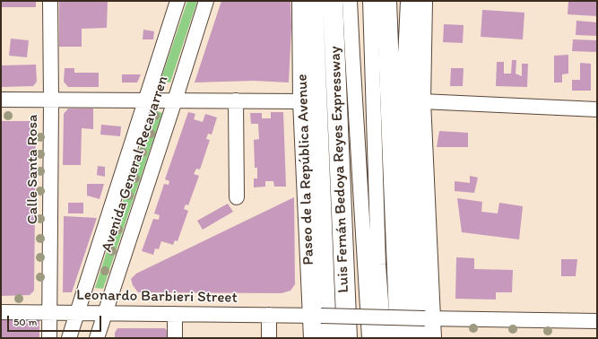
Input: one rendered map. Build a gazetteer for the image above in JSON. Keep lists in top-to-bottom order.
{
  "streets": {
    "highway": ["Luis Fernán Bedoya Reyes Expressway"],
    "main road": ["Paseo de la República Avenue"],
    "street": ["Avenida General Recavarren", "Calle Santa Rosa", "Leonardo Barbieri Street"]
  },
  "crossings": [
    ["Avenida General Recavarren", "Leonardo Barbieri Street"],
    ["Calle Santa Rosa", "Leonardo Barbieri Street"],
    ["Paseo de la República Avenue", "Leonardo Barbieri Street"]
  ],
  "scale_bar": "50 m"
}
